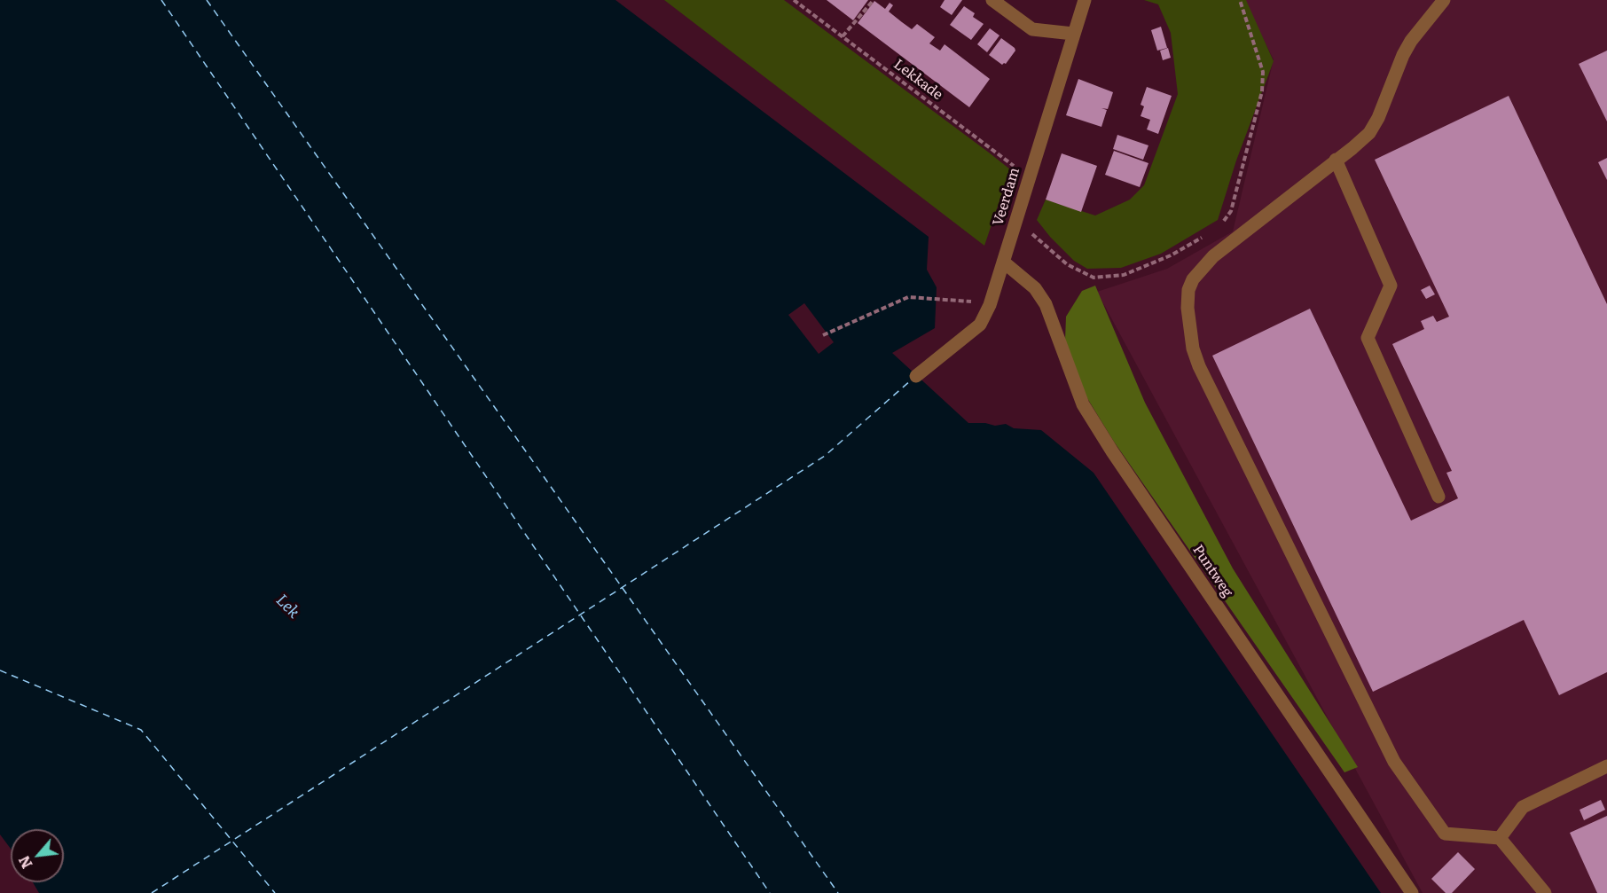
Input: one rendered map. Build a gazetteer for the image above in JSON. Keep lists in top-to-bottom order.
{
  "streets": {
    "street": ["Veerdam", "Puntweg"],
    "path": ["Lekkade"]
  },
  "crossings": [
    ["Lekkade", "Veerdam"],
    ["Veerdam", "Puntweg"]
  ],
  "water": ["Lek"],
  "north": "bottom left"
}
